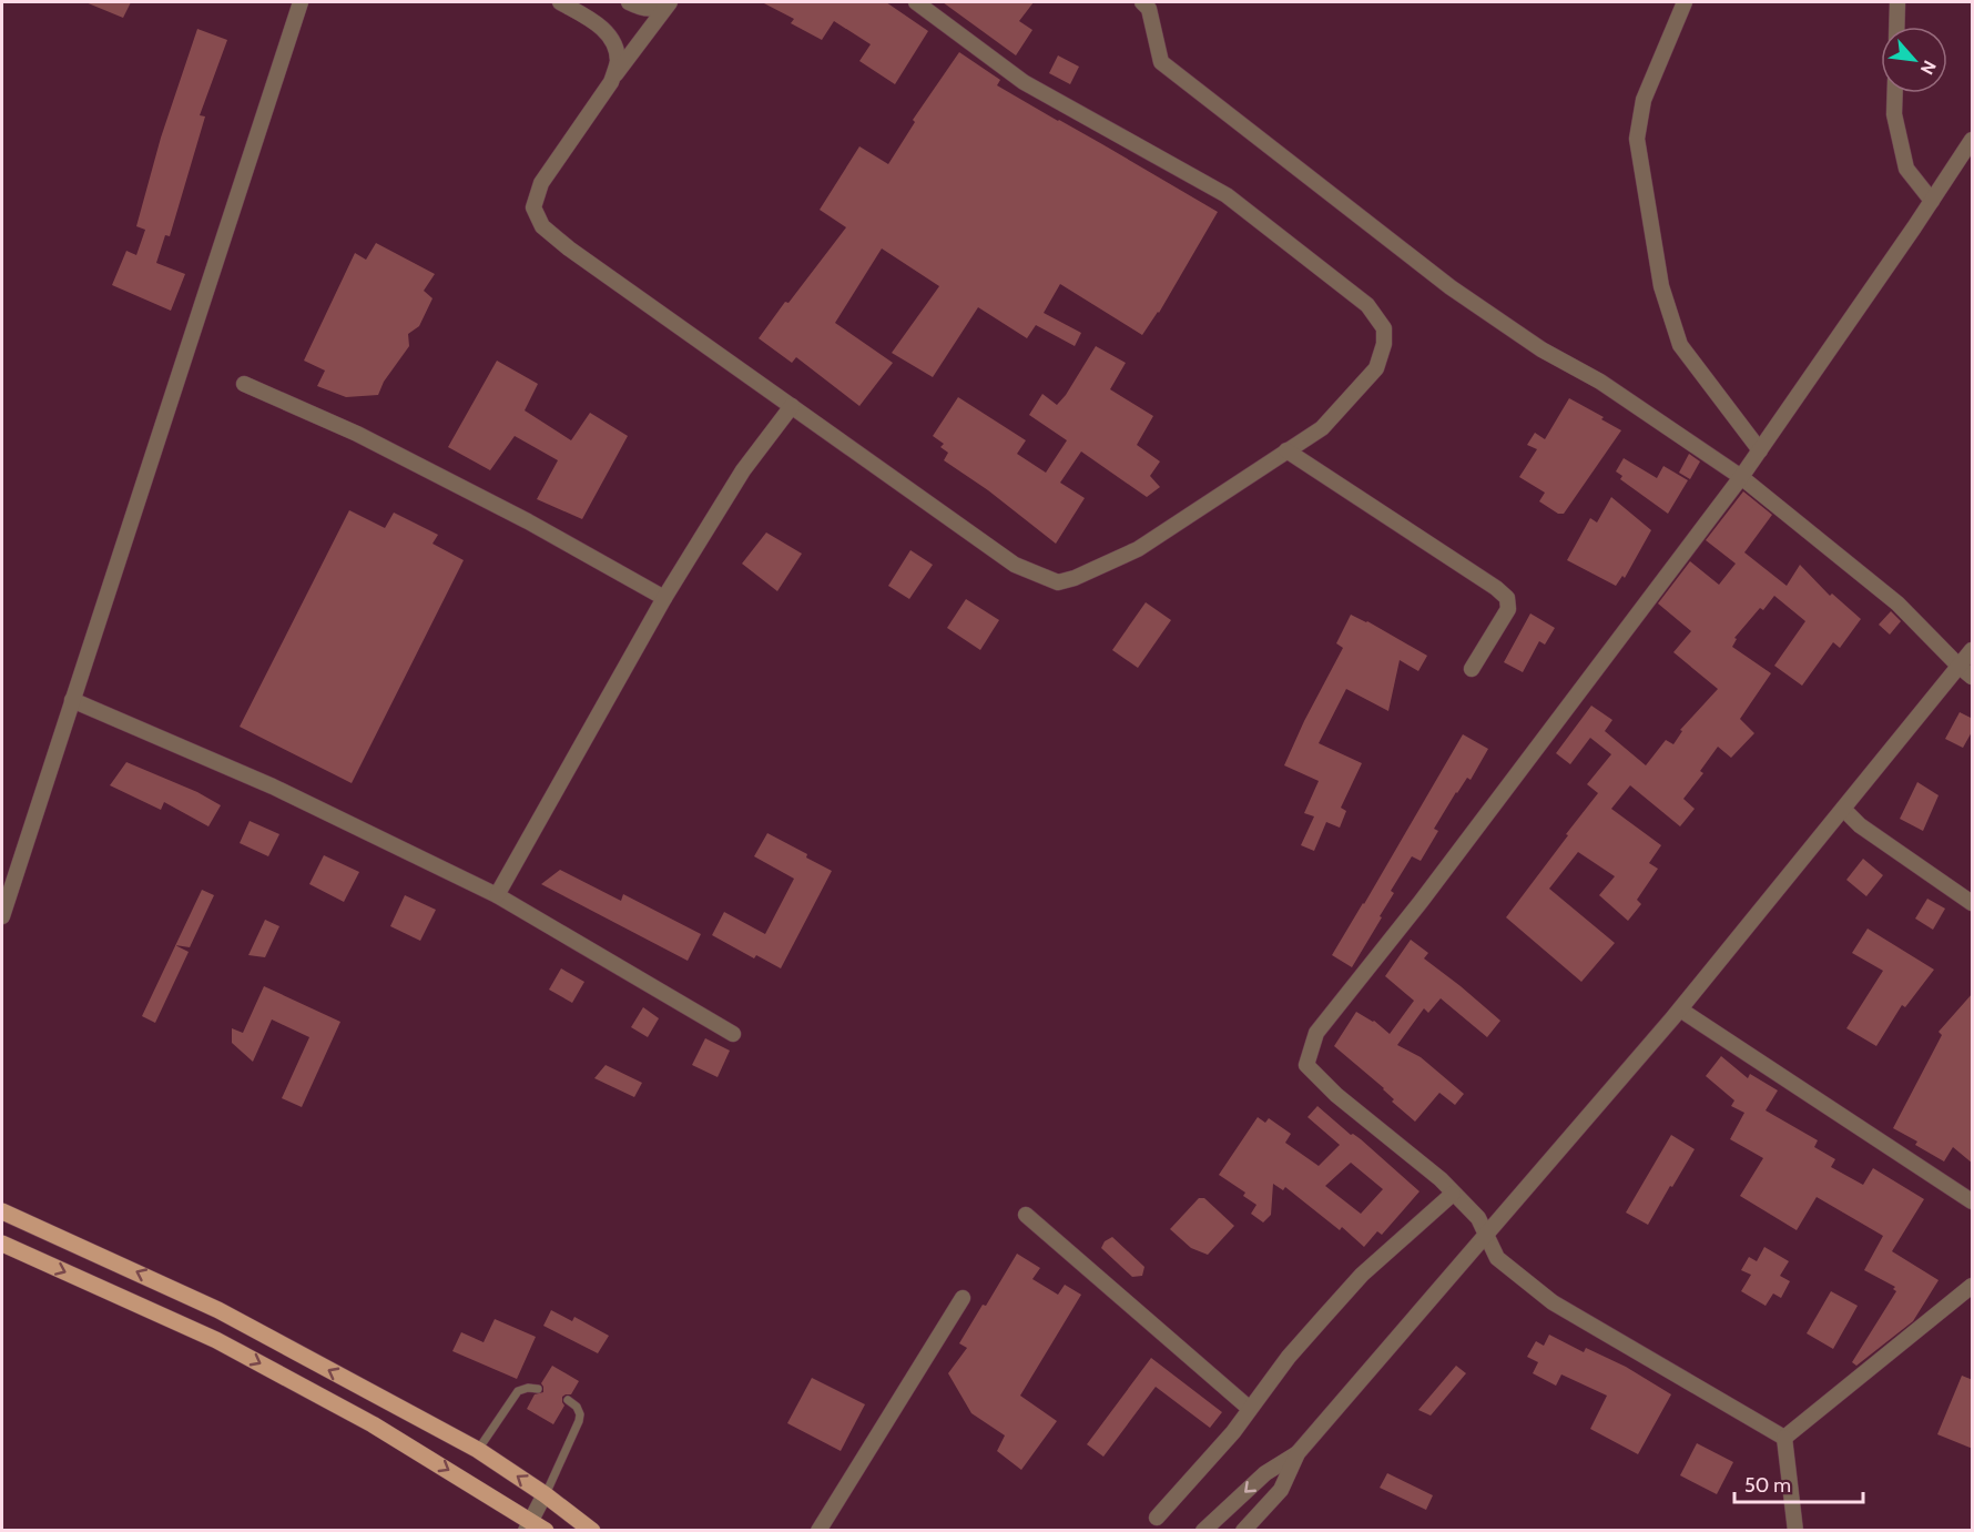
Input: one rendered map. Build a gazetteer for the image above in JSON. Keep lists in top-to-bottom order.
{
  "scale_bar": "50 m",
  "north": "bottom right"
}
